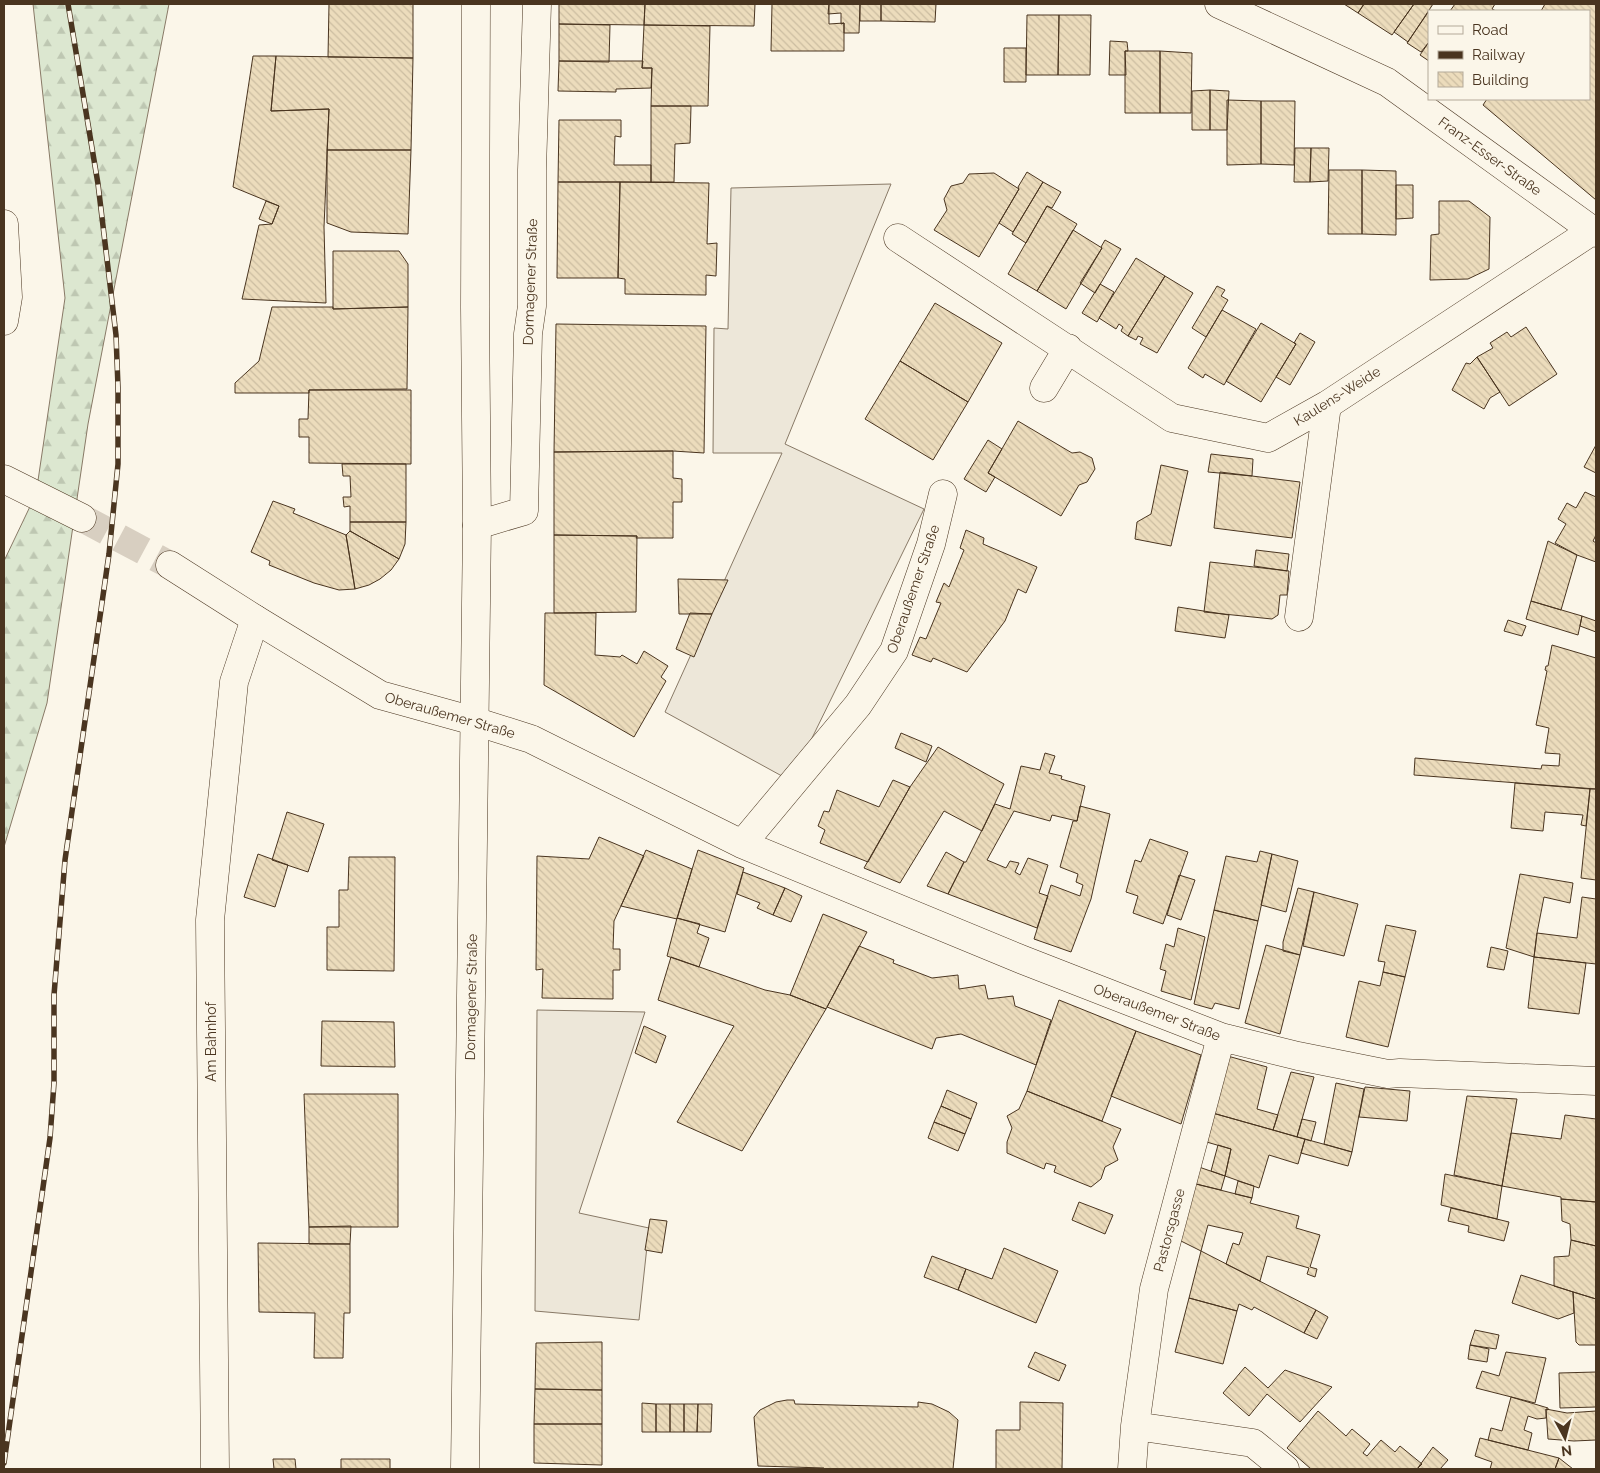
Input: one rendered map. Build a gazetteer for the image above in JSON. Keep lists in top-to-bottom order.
{
  "streets": {
    "street": [
      "Franz-Esser-Straße",
      "Dormagener Straße",
      "Kaulens-Weide",
      "Oberaußemer Straße",
      "Am Bahnhof",
      "Pastorsgasse"
    ]
  },
  "crossings": [
    ["Franz-Esser-Straße", "Kaulens-Weide"],
    ["Dormagener Straße", "Oberaußemer Straße"],
    ["Oberaußemer Straße", "Am Bahnhof"],
    ["Oberaußemer Straße", "Pastorsgasse"]
  ],
  "legend": ["Road", "Railway", "Building"],
  "north": "bottom"
}
